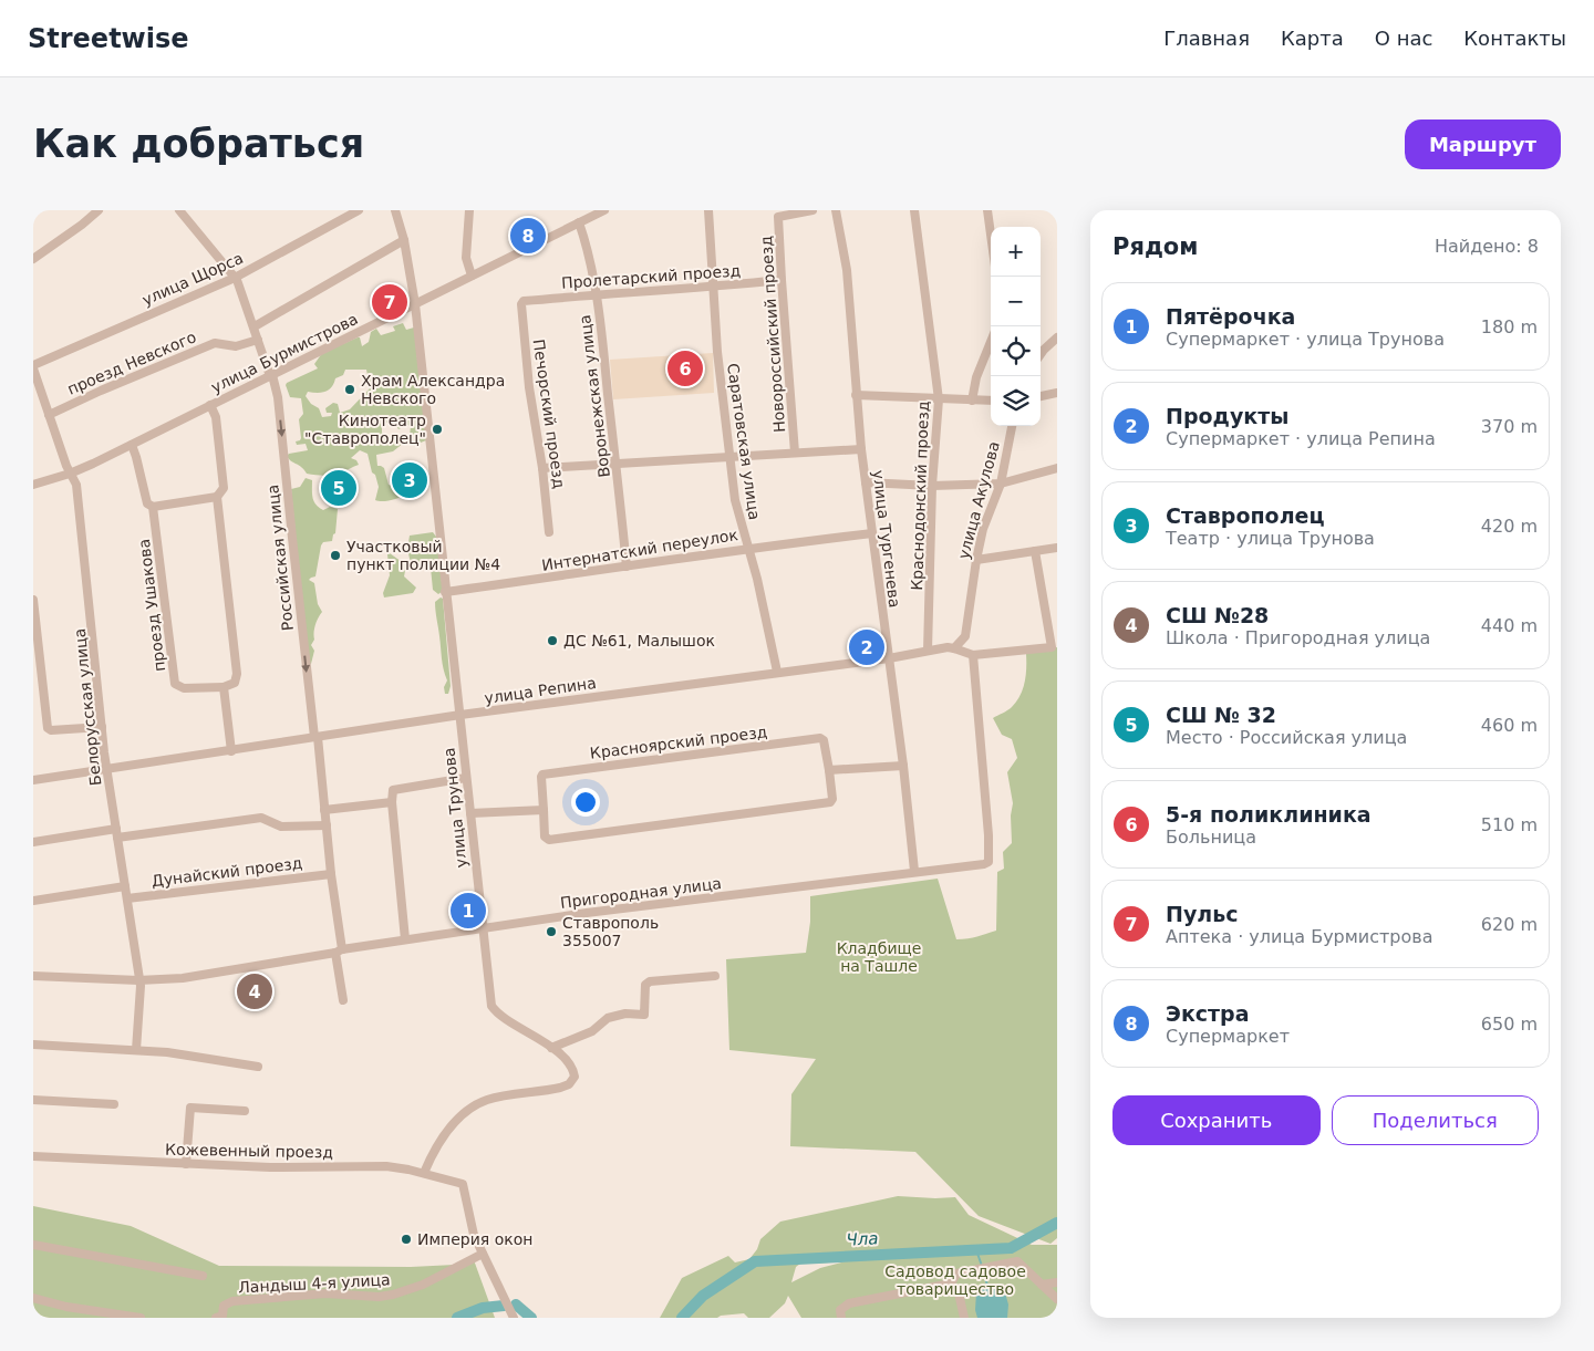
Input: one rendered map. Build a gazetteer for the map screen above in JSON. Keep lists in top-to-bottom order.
{
  "streets": {
    "street": [
      "Пролетарский проезд",
      "улица Щорса",
      "Новороссийский проезд",
      "улица Бурмистрова",
      "проезд Невского",
      "Воронежская улица",
      "Печорский проезд",
      "Саратовская улица",
      "Краснодонский проезд",
      "улица Акулова",
      "улица Тургенева",
      "Интернатский переулок",
      "Российская улица",
      "проезд Ушакова",
      "улица Репина",
      "Белорусская улица",
      "Красноярский проезд",
      "улица Трунова",
      "Дунайский проезд",
      "Пригородная улица",
      "Кожевенный проезд",
      "Ландыш 4-я улица"
    ]
  },
  "crossings": [
    ["Пролетарский проезд", "Новороссийский проезд"],
    ["Пролетарский проезд", "Воронежская улица"],
    ["Пролетарский проезд", "Печорский проезд"],
    ["Пролетарский проезд", "Саратовская улица"],
    ["улица Щорса", "Российская улица"],
    ["улица Щорса", "Белорусская улица"],
    ["улица Бурмистрова", "Воронежская улица"],
    ["улица Бурмистрова", "Российская улица"],
    ["улица Бурмистрова", "проезд Ушакова"],
    ["улица Бурмистрова", "Белорусская улица"],
    ["улица Бурмистрова", "улица Трунова"],
    ["проезд Невского", "Российская улица"],
    ["проезд Невского", "Белорусская улица"],
    ["Воронежская улица", "Интернатский переулок"],
    ["Саратовская улица", "Интернатский переулок"],
    ["Саратовская улица", "улица Репина"],
    ["Краснодонский проезд", "улица Репина"],
    ["улица Акулова", "улица Репина"],
    ["улица Тургенева", "Интернатский переулок"],
    ["улица Тургенева", "улица Репина"],
    ["улица Тургенева", "Пригородная улица"],
    ["Интернатский переулок", "улица Трунова"],
    ["Российская улица", "улица Репина"],
    ["Российская улица", "Дунайский проезд"],
    ["Российская улица", "Пригородная улица"],
    ["улица Репина", "Белорусская улица"],
    ["улица Репина", "улица Трунова"],
    ["улица Репина", "Пригородная улица"],
    ["Белорусская улица", "Дунайский проезд"],
    ["Белорусская улица", "Пригородная улица"],
    ["улица Трунова", "Пригородная улица"],
    ["улица Трунова", "Кожевенный проезд"],
    ["Кожевенный проезд", "Ландыш 4-я улица"]
  ],
  "water": ["Чла"],
  "parks": ["Кладбище на Ташле", "Садовод садовое товарищество"],
  "places": [
    "Храм Александра Невского",
    "Кинотеатр \"Ставрополец\"",
    "Участковый пункт полиции №4",
    "ДС №61, Малышок",
    "Ставрополь 355007",
    "Империя окон"
  ],
  "page": {
    "header": "Streetwise",
    "nav": [
      "Главная",
      "Карта",
      "О нас",
      "Контакты"
    ],
    "buttons": [
      "Маршрут",
      ["Сохранить", "Поделиться"]
    ],
    "title": "Как добраться",
    "heading": ["Рядом", "Найдено: 8"],
    "pins": [
      "8",
      "7",
      "6",
      "3",
      "5",
      "2",
      "1",
      "4"
    ],
    "map_buttons": ["+", "−"],
    "list": [
      {
        "mark": "1",
        "name": "Пятёрочка",
        "note": "Супермаркет · улица Трунова",
        "value": "180 m"
      },
      {
        "mark": "2",
        "name": "Продукты",
        "note": "Супермаркет · улица Репина",
        "value": "370 m"
      },
      {
        "mark": "3",
        "name": "Ставрополец",
        "note": "Театр · улица Трунова",
        "value": "420 m"
      },
      {
        "mark": "4",
        "name": "СШ №28",
        "note": "Школа · Пригородная улица",
        "value": "440 m"
      },
      {
        "mark": "5",
        "name": "СШ № 32",
        "note": "Место · Российская улица",
        "value": "460 m"
      },
      {
        "mark": "6",
        "name": "5-я поликлиника",
        "note": "Больница",
        "value": "510 m"
      },
      {
        "mark": "7",
        "name": "Пульс",
        "note": "Аптека · улица Бурмистрова",
        "value": "620 m"
      },
      {
        "mark": "8",
        "name": "Экстра",
        "note": "Супермаркет",
        "value": "650 m"
      }
    ]
  }
}
